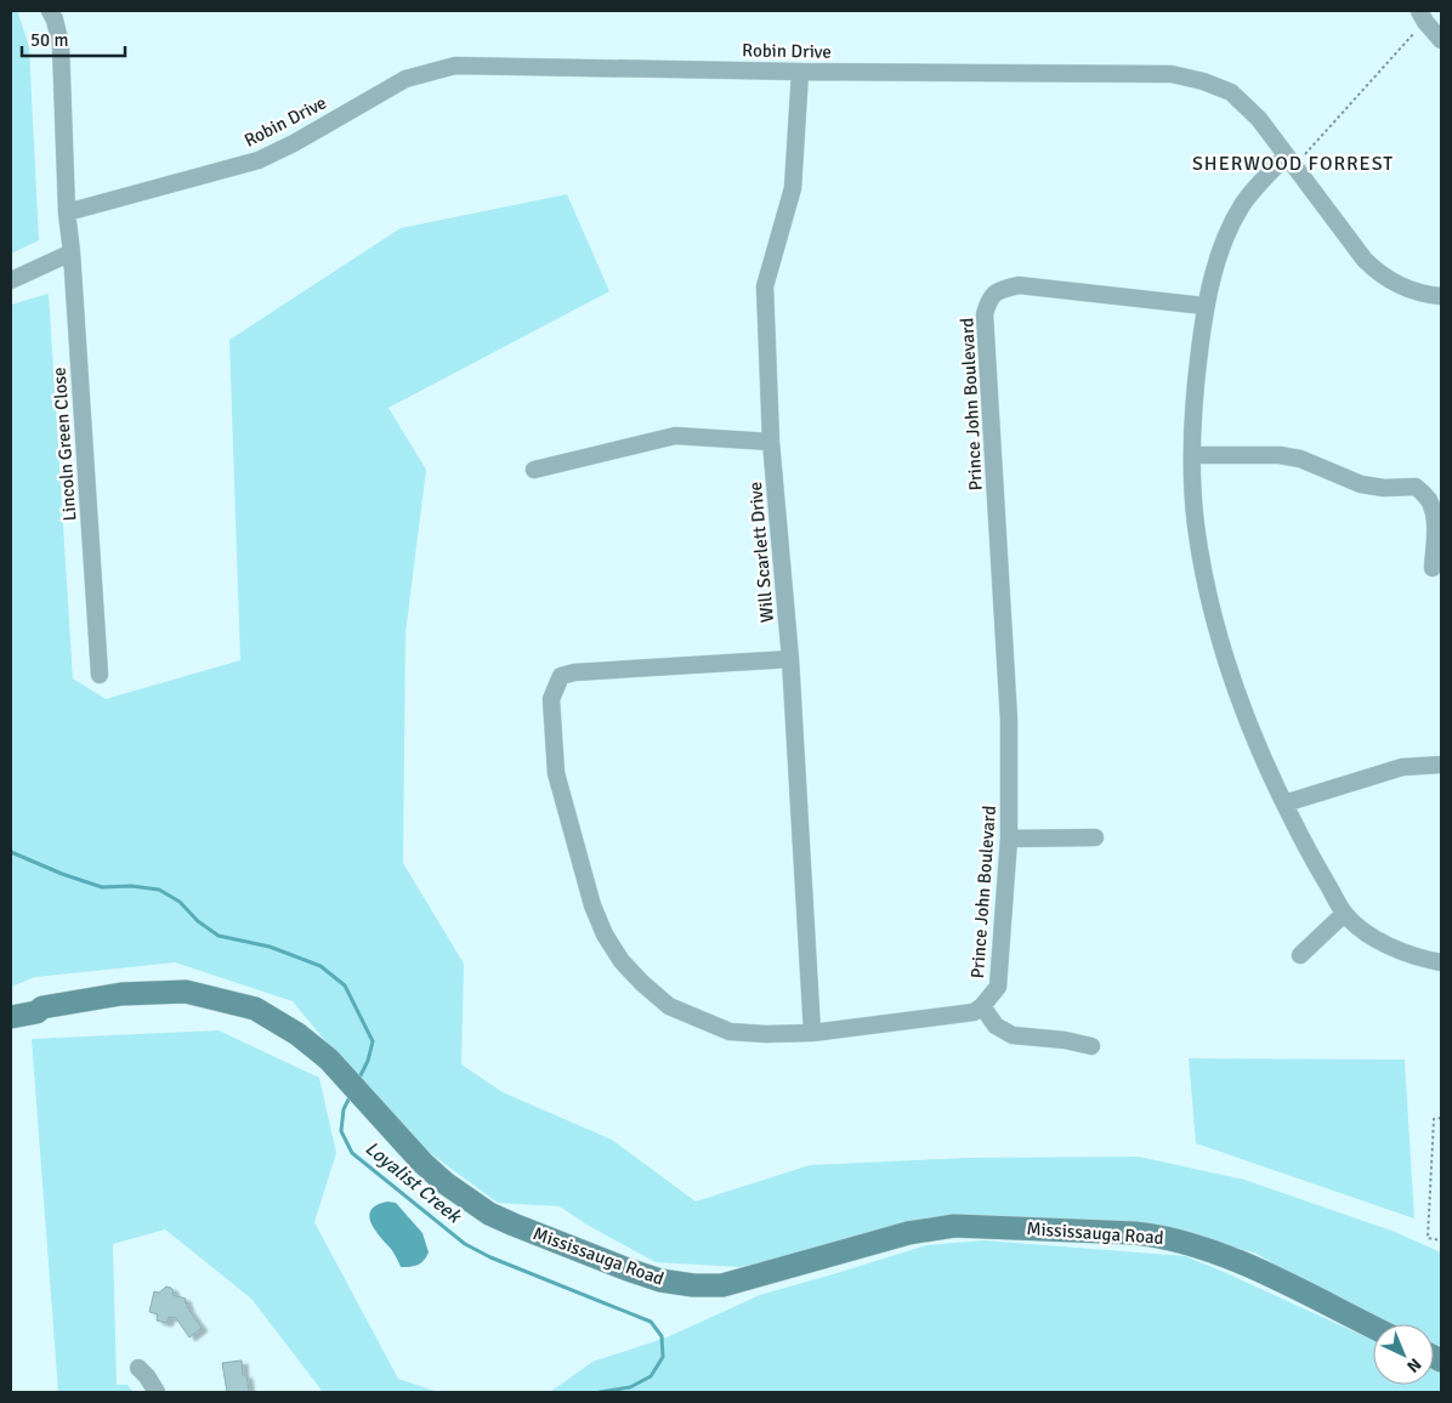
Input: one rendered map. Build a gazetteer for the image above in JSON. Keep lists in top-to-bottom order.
{
  "streets": {
    "main road": ["Mississauga Road"],
    "street": [
      "Robin Drive",
      "Prince John Boulevard",
      "Lincoln Green Close",
      "Will Scarlett Drive"
    ]
  },
  "crossings": [
    ["Robin Drive", "Lincoln Green Close"],
    ["Robin Drive", "Will Scarlett Drive"]
  ],
  "districts": ["SHERWOOD FORREST"],
  "water": ["Loyalist Creek"],
  "scale_bar": "50 m",
  "north": "bottom right"
}
